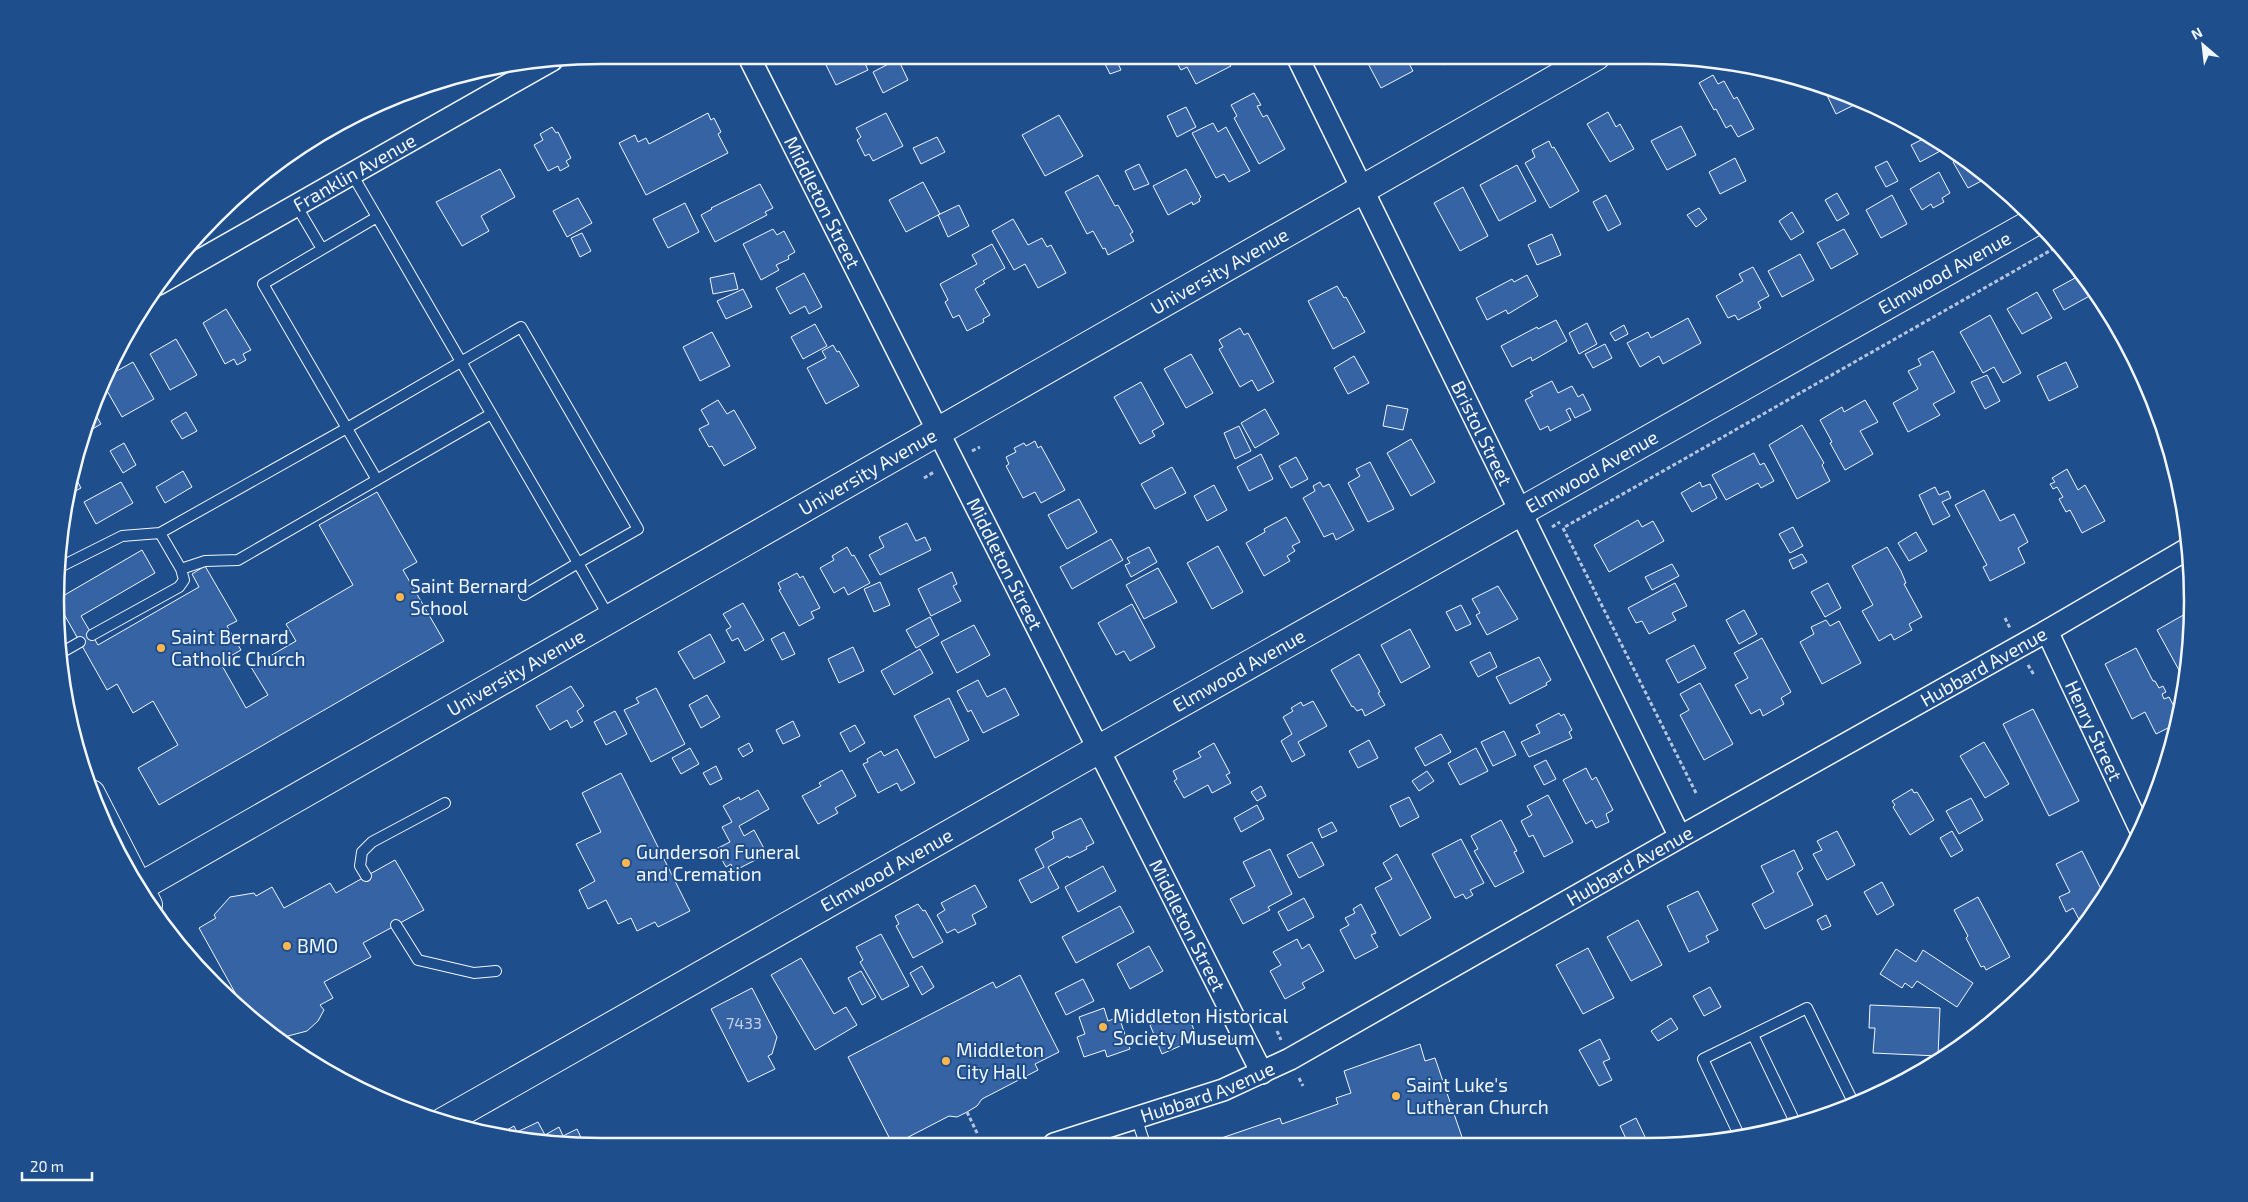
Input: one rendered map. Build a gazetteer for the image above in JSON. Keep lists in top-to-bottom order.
{
  "streets": {
    "street": [
      "Franklin Avenue",
      "Middleton Street",
      "University Avenue",
      "Elmwood Avenue",
      "Bristol Street",
      "Hubbard Avenue",
      "Henry Street"
    ]
  },
  "crossings": [
    ["Middleton Street", "University Avenue"],
    ["Middleton Street", "Elmwood Avenue"],
    ["Middleton Street", "Hubbard Avenue"],
    ["University Avenue", "Bristol Street"],
    ["Elmwood Avenue", "Bristol Street"],
    ["Bristol Street", "Hubbard Avenue"],
    ["Hubbard Avenue", "Henry Street"]
  ],
  "places": [
    "Saint Bernard School",
    "Saint Bernard Catholic Church",
    "Gunderson Funeral and Cremation",
    "BMO",
    "Middleton Historical Society Museum",
    "Middleton City Hall",
    "Saint Luke's Lutheran Church"
  ],
  "house_numbers": ["7433"],
  "scale_bar": "20 m",
  "north": "top left"
}
